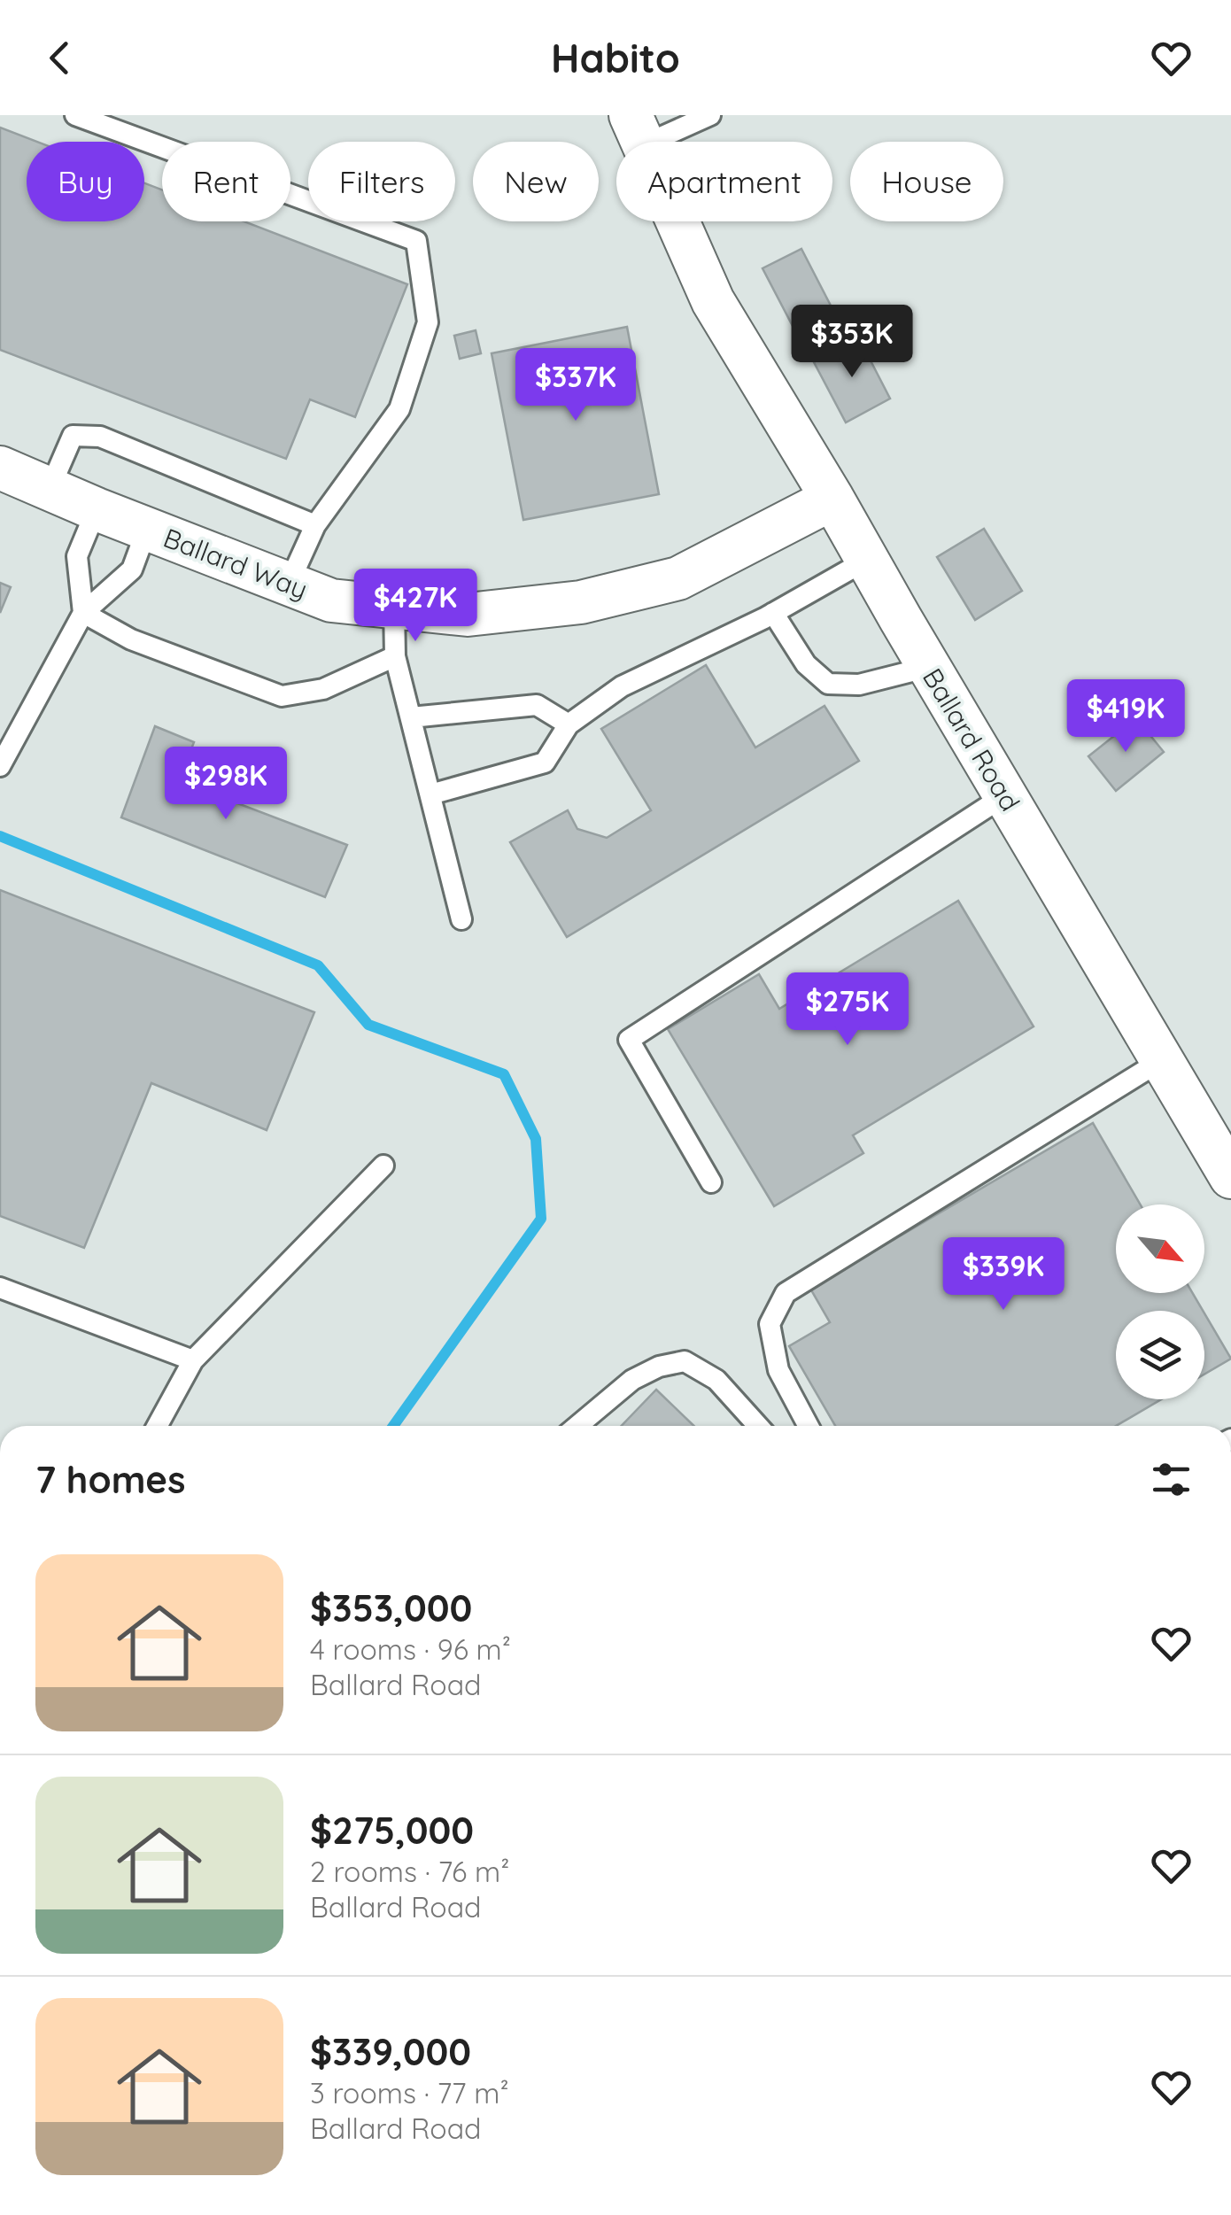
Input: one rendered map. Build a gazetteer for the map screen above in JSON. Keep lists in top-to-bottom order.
{
  "streets": {
    "street": ["Ballard Way", "Ballard Road"]
  },
  "crossings": [
    ["Ballard Way", "Ballard Road"]
  ],
  "north": "bottom right",
  "page": {
    "header": "Habito",
    "chip": [
      "Buy",
      "Rent",
      "Filters",
      "New",
      "Apartment",
      "House"
    ],
    "price": [
      "$353K",
      "$337K",
      "$427K",
      "$419K",
      "$298K",
      "$275K",
      "$339K"
    ],
    "heading": "7 homes",
    "list": [
      {
        "name": "$353,000",
        "note": "4 rooms · 96 m² · Ballard Road"
      },
      {
        "name": "$275,000",
        "note": "2 rooms · 76 m² · Ballard Road"
      },
      {
        "name": "$339,000",
        "note": "3 rooms · 77 m² · Ballard Road"
      }
    ]
  }
}
